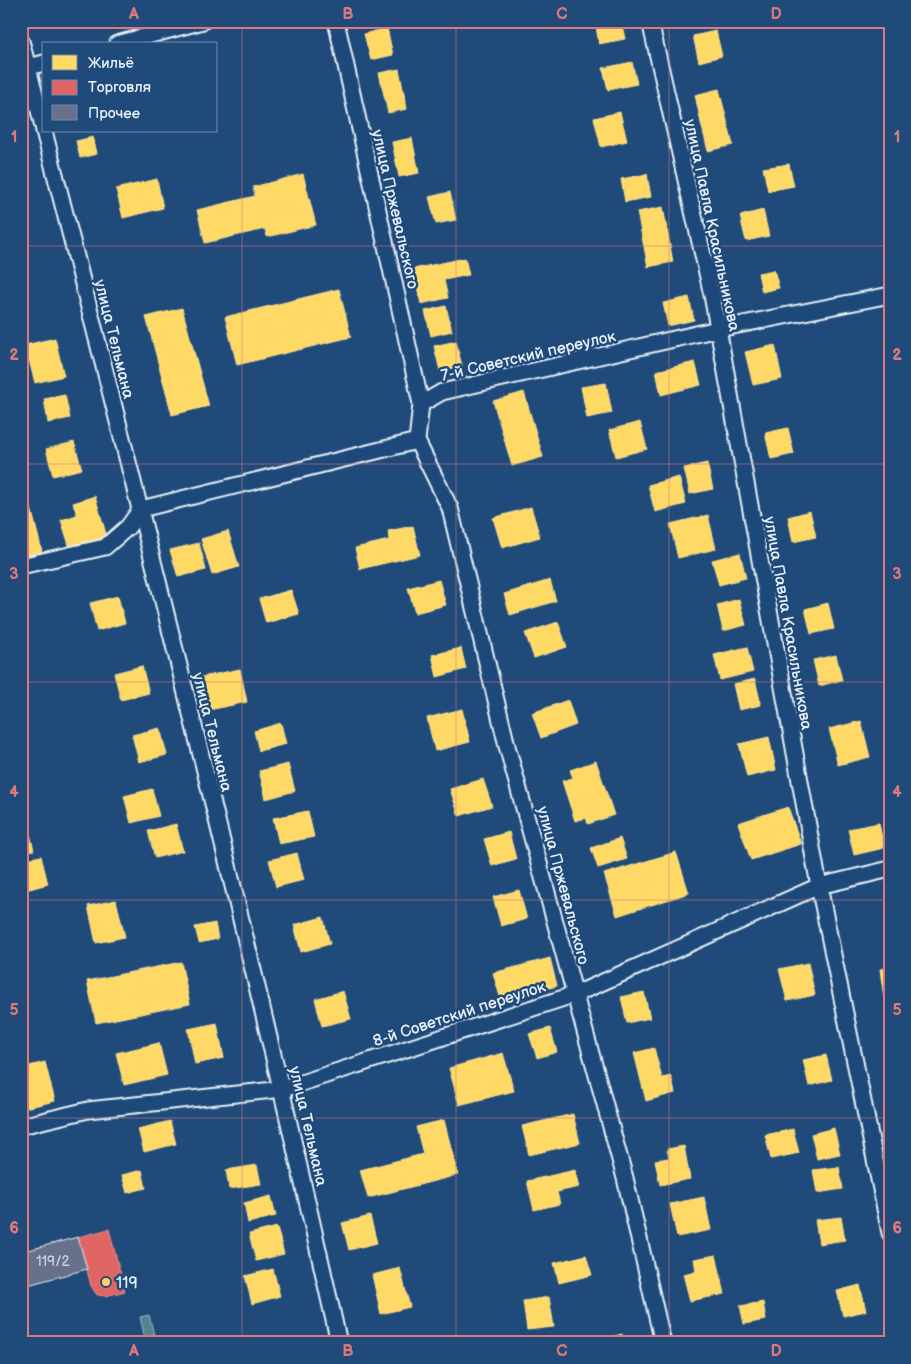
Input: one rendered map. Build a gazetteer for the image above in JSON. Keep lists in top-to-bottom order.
{
  "streets": {
    "street": [
      "улица Пржевальского",
      "улица Павла Красильникова",
      "улица Тельмана",
      "7-й Советский переулок",
      "8-й Советский переулок"
    ]
  },
  "crossings": [
    ["улица Пржевальского", "7-й Советский переулок"],
    ["улица Пржевальского", "8-й Советский переулок"],
    ["улица Павла Красильникова", "7-й Советский переулок"],
    ["улица Павла Красильникова", "8-й Советский переулок"],
    ["улица Тельмана", "8-й Советский переулок"]
  ],
  "places": ["119"],
  "house_numbers": ["119/2"],
  "legend": ["Жильё", "Торговля", "Прочее"],
  "grid": {
    "columns": [
      "A",
      "B",
      "C",
      "D"
    ],
    "rows": [
      "1",
      "2",
      "3",
      "4",
      "5",
      "6"
    ]
  }
}
